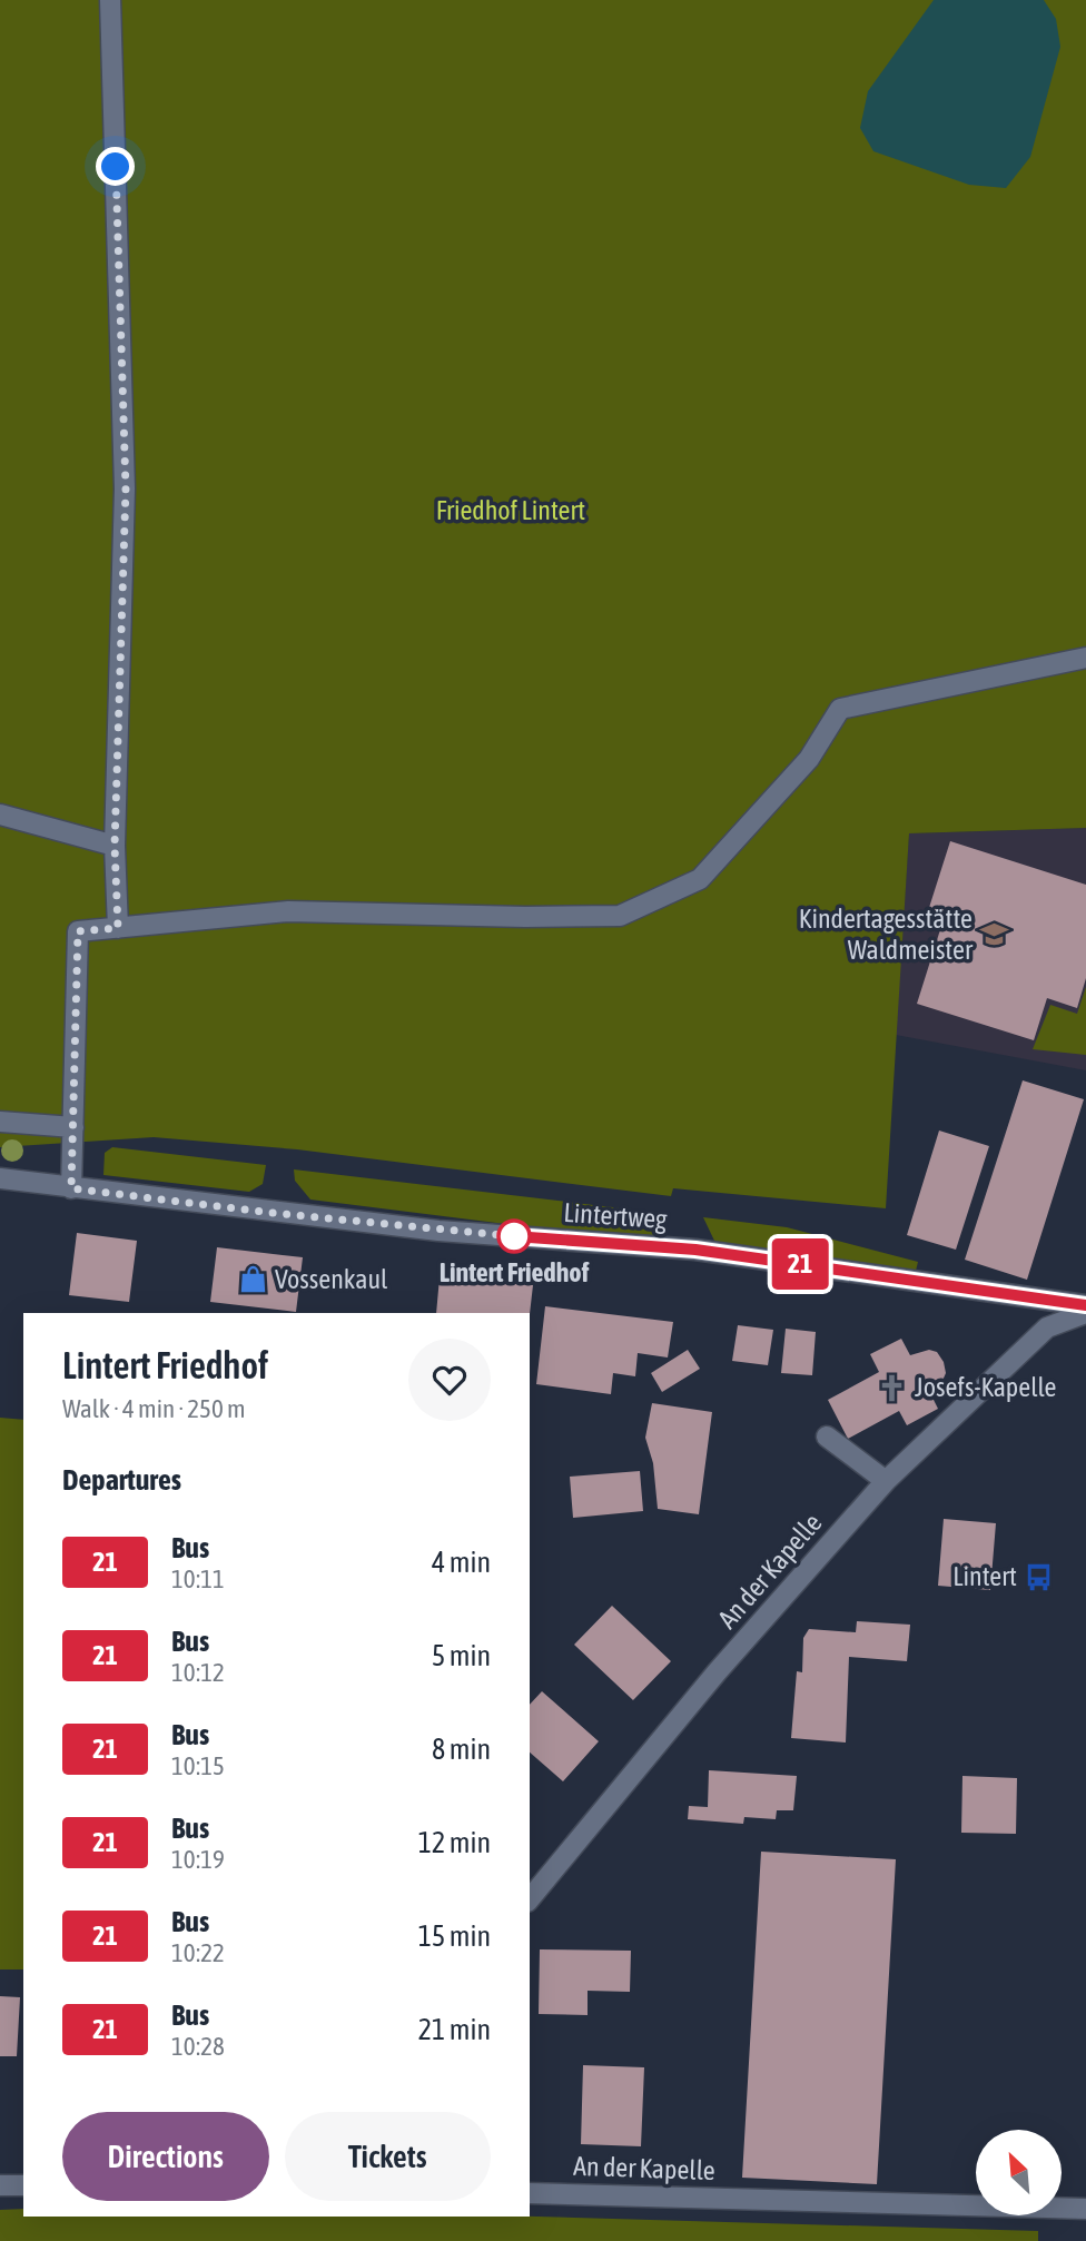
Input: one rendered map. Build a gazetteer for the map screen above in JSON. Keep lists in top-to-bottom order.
{
  "streets": {
    "street": ["Lintertweg", "An der Kapelle"]
  },
  "parks": ["Friedhof Lintert"],
  "places": {
    "school or university": ["Kindertagesstätte Waldmeister"],
    "other": ["Lintert Friedhof"],
    "shop": ["Vossenkaul"],
    "church": ["Josefs-Kapelle"],
    "bus stop": ["Lintert"]
  },
  "lines": ["bus line 21"],
  "north": "top left",
  "page": {
    "on_map": "21",
    "heading": [
      ["Lintert Friedhof", "Walk · 4 min · 250 m"],
      "Departures"
    ],
    "list": [
      {
        "mark": "21",
        "name": "Bus",
        "note": "10:11",
        "value": "4 min"
      },
      {
        "mark": "21",
        "name": "Bus",
        "note": "10:12",
        "value": "5 min"
      },
      {
        "mark": "21",
        "name": "Bus",
        "note": "10:15",
        "value": "8 min"
      },
      {
        "mark": "21",
        "name": "Bus",
        "note": "10:19",
        "value": "12 min"
      },
      {
        "mark": "21",
        "name": "Bus",
        "note": "10:22",
        "value": "15 min"
      },
      {
        "mark": "21",
        "name": "Bus",
        "note": "10:28",
        "value": "21 min"
      }
    ],
    "buttons": ["Directions", "Tickets"]
  }
}
